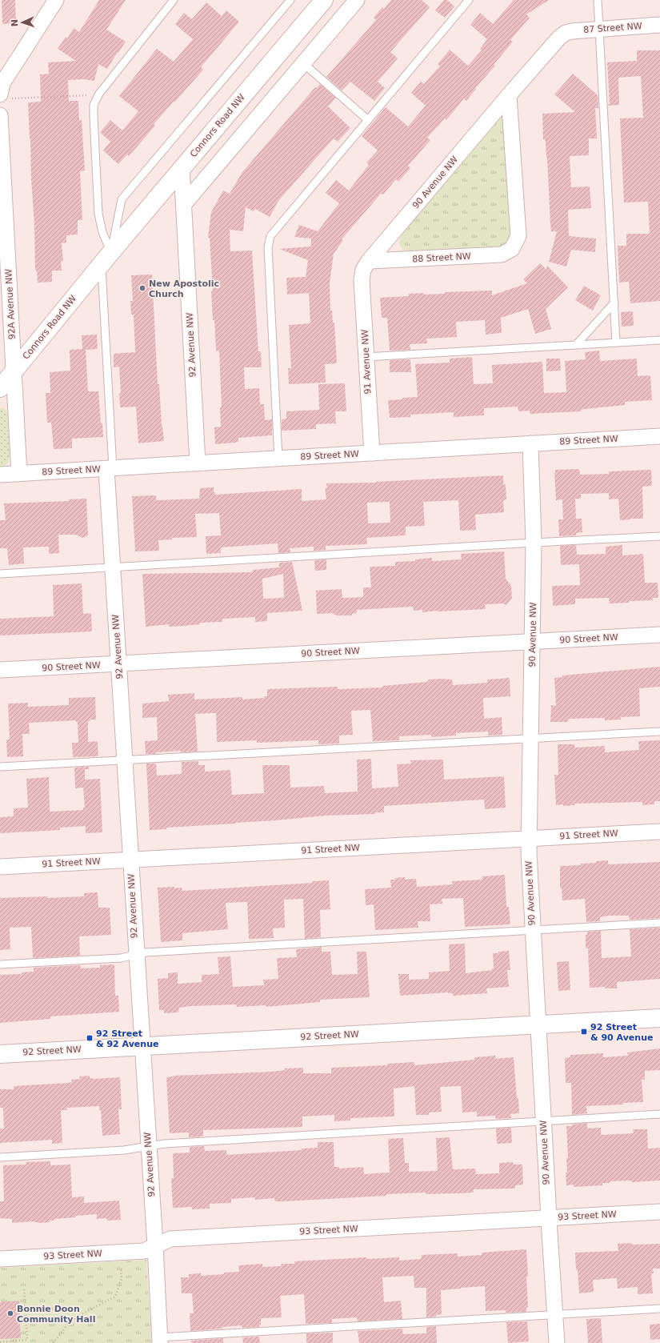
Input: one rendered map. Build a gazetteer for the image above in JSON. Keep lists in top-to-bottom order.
{
  "streets": {
    "street": [
      "87 Street NW",
      "Connors Road NW",
      "90 Avenue NW",
      "88 Street NW",
      "92A Avenue NW",
      "92 Avenue NW",
      "91 Avenue NW",
      "89 Street NW",
      "90 Street NW",
      "91 Street NW",
      "92 Street NW",
      "93 Street NW"
    ]
  },
  "crossings": [
    ["87 Street NW", "90 Avenue NW"],
    ["Connors Road NW", "92A Avenue NW"],
    ["Connors Road NW", "92 Avenue NW"],
    ["90 Avenue NW", "88 Street NW"],
    ["90 Avenue NW", "91 Avenue NW"],
    ["90 Avenue NW", "89 Street NW"],
    ["90 Avenue NW", "90 Street NW"],
    ["90 Avenue NW", "91 Street NW"],
    ["90 Avenue NW", "92 Street NW"],
    ["90 Avenue NW", "93 Street NW"],
    ["88 Street NW", "91 Avenue NW"],
    ["92A Avenue NW", "89 Street NW"],
    ["92 Avenue NW", "89 Street NW"],
    ["92 Avenue NW", "90 Street NW"],
    ["92 Avenue NW", "91 Street NW"],
    ["92 Avenue NW", "92 Street NW"],
    ["92 Avenue NW", "93 Street NW"],
    ["91 Avenue NW", "89 Street NW"]
  ],
  "places": {
    "other": ["New Apostolic Church", "Bonnie Doon Community Hall"],
    "transit": ["92 Street & 90 Avenue", "92 Street & 92 Avenue"]
  },
  "north": "left"
}
